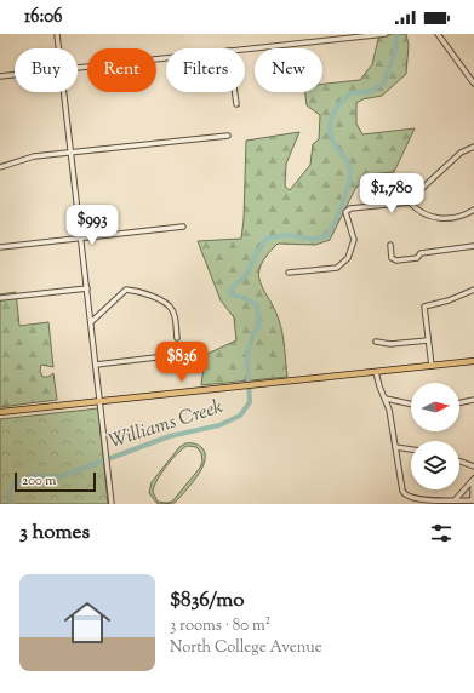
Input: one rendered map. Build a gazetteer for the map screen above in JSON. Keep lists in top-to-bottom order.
{
  "water": ["Williams Creek"],
  "scale_bar": "200 m",
  "north": "right",
  "page": {
    "status": "16:06",
    "chip": [
      "Buy",
      "Rent",
      "Filters",
      "New"
    ],
    "price": ["$1,780", "$993", "$836"],
    "scale": "200 m",
    "heading": "3 homes",
    "list": [
      {
        "name": "$836/mo",
        "note": "3 rooms · 80 m² · North College Avenue"
      }
    ]
  }
}
